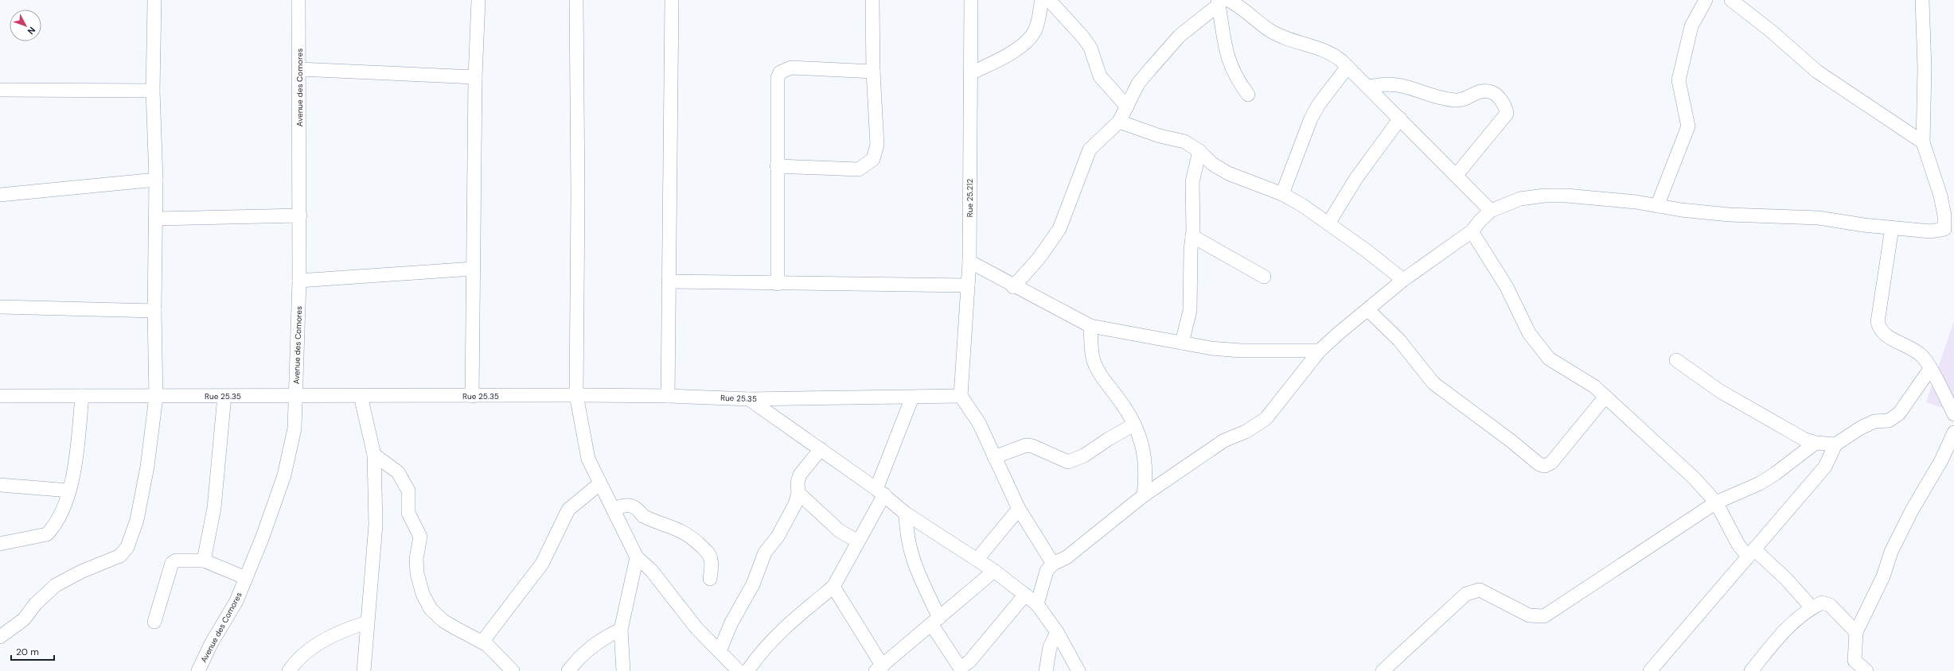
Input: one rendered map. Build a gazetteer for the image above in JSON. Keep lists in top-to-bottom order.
{
  "streets": {
    "street": ["Avenue des Comores", "Rue 25.212", "Rue 25.35"]
  },
  "crossings": [
    ["Avenue des Comores", "Rue 25.35"],
    ["Rue 25.212", "Rue 25.35"]
  ],
  "scale_bar": "20 m",
  "north": "bottom right"
}
